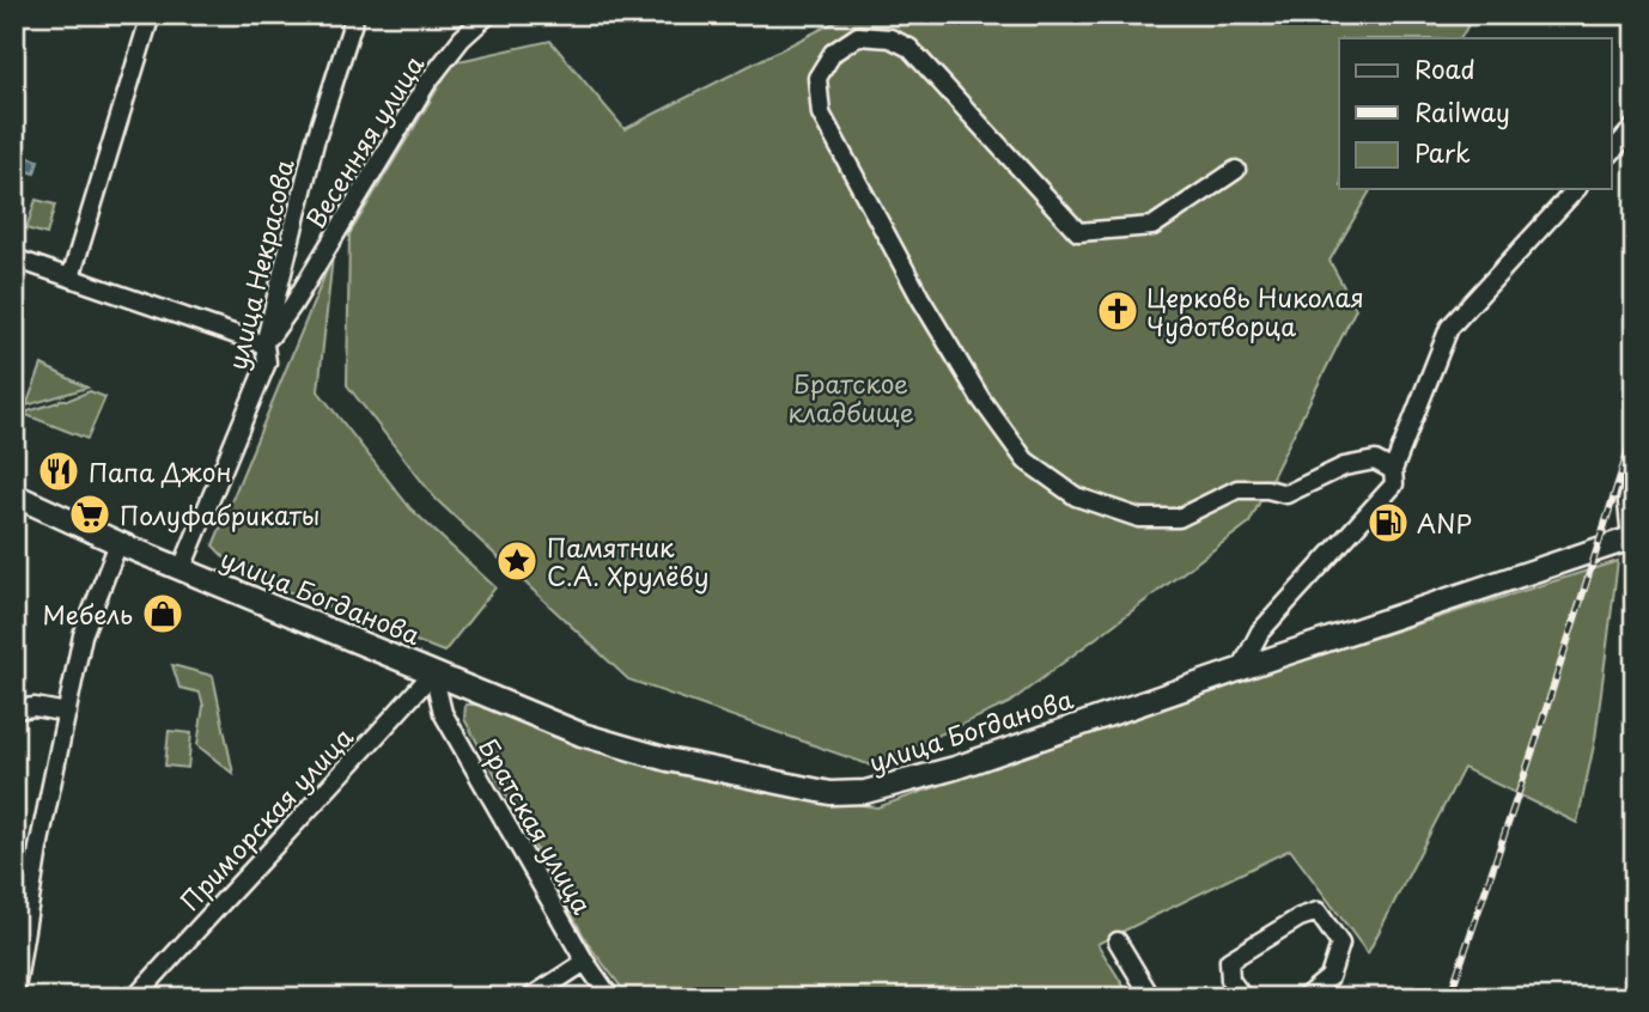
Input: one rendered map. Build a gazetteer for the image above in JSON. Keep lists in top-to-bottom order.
{
  "streets": {
    "main road": ["улица Богданова"],
    "street": [
      "Весенняя улица",
      "улица Некрасова",
      "Приморская улица",
      "Братская улица"
    ]
  },
  "crossings": [
    ["Весенняя улица", "улица Некрасова"],
    ["улица Некрасова", "улица Богданова"],
    ["улица Богданова", "Приморская улица"],
    ["улица Богданова", "Братская улица"],
    ["Приморская улица", "Братская улица"]
  ],
  "parks": ["Братское кладбище"],
  "places": {
    "church": ["Церковь Николая Чудотворца"],
    "restaurant": ["Папа Джон"],
    "supermarket": ["Полуфабрикаты"],
    "fuel station": ["ANP"],
    "place": ["Памятник С.А. Хрулёву"],
    "shop": ["Мебель"]
  },
  "legend": ["Road", "Railway", "Park"]
}
